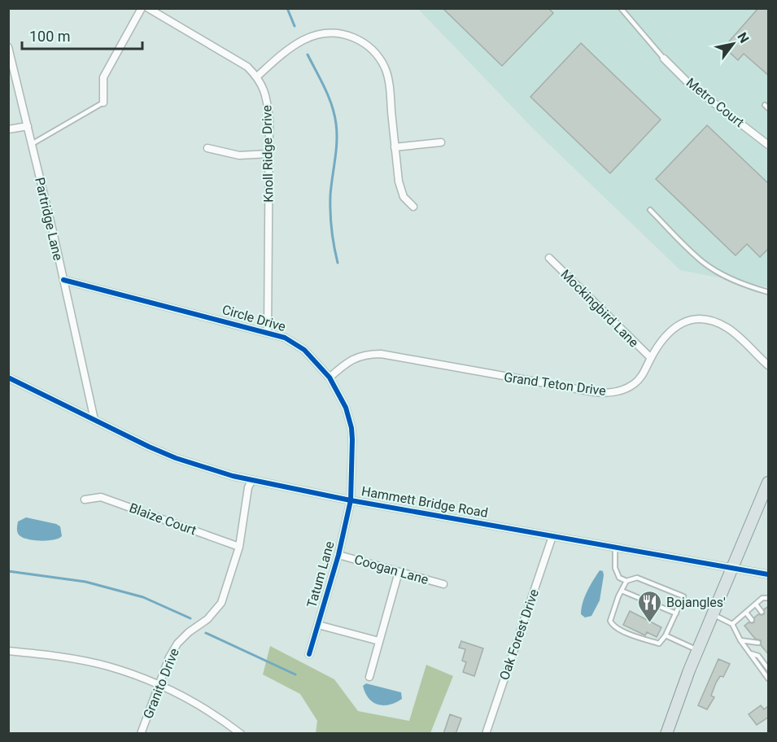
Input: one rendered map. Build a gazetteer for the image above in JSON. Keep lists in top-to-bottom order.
{
  "streets": {
    "street": [
      "Metro Court",
      "Knoll Ridge Drive",
      "Partridge Lane",
      "Mockingbird Lane",
      "Circle Drive",
      "Grand Teton Drive",
      "Hammett Bridge Road",
      "Blaize Court",
      "Coogan Lane",
      "Tatum Lane",
      "Oak Forest Drive",
      "Granito Drive"
    ]
  },
  "crossings": [
    ["Knoll Ridge Drive", "Circle Drive"],
    ["Partridge Lane", "Circle Drive"],
    ["Partridge Lane", "Hammett Bridge Road"],
    ["Mockingbird Lane", "Grand Teton Drive"],
    ["Circle Drive", "Grand Teton Drive"],
    ["Circle Drive", "Hammett Bridge Road"],
    ["Circle Drive", "Tatum Lane"],
    ["Hammett Bridge Road", "Tatum Lane"],
    ["Hammett Bridge Road", "Oak Forest Drive"],
    ["Hammett Bridge Road", "Granito Drive"],
    ["Blaize Court", "Granito Drive"],
    ["Coogan Lane", "Tatum Lane"]
  ],
  "places": {
    "restaurant": ["Bojangles'"]
  },
  "scale_bar": "100 m",
  "north": "top right"
}
